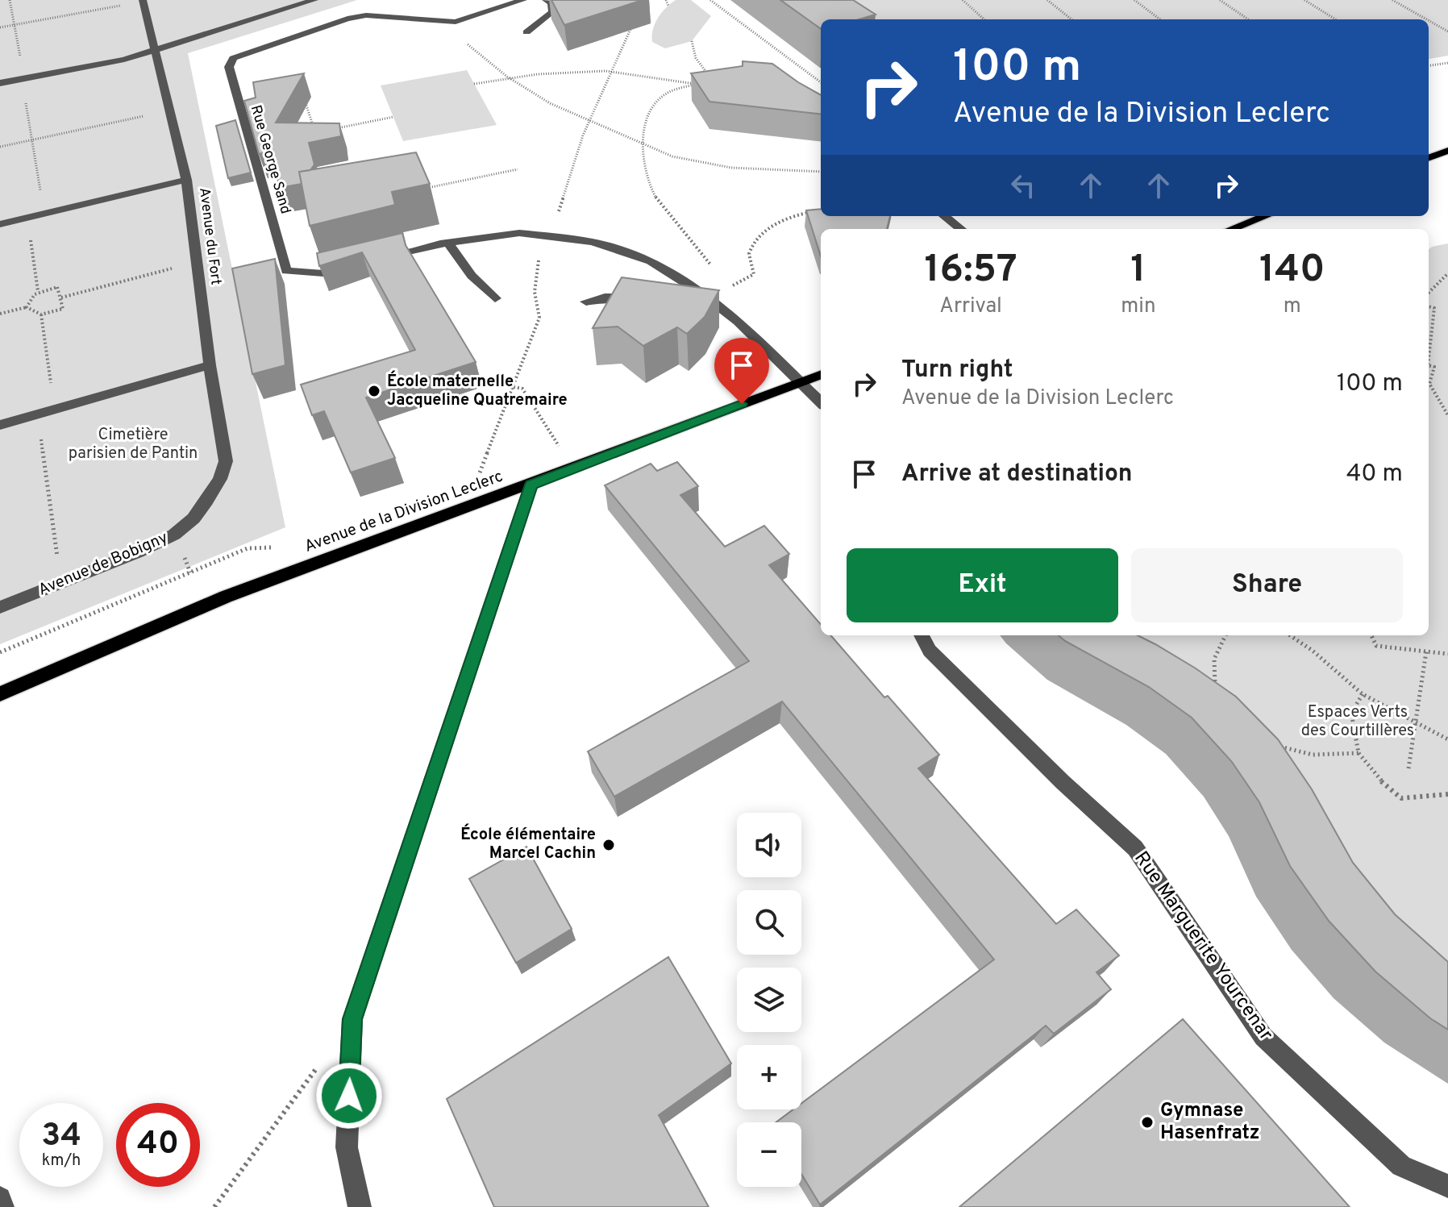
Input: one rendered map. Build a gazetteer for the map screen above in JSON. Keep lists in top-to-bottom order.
{
  "streets": {
    "main road": ["Avenue de la Division Leclerc"],
    "street": [
      "Rue George Sand",
      "Avenue du Fort",
      "Avenue de Bobigny",
      "Rue Marguerite Yourcenar"
    ]
  },
  "crossings": [
    ["Avenue du Fort", "Avenue de Bobigny"]
  ],
  "parks": ["Cimetière parisien de Pantin", "Espaces Verts des Courtillères"],
  "places": ["École maternelle Jacqueline Quatremaire", "École élémentaire Marcel Cachin", "Gymnase Hasenfratz"],
  "page": {
    "turn": ["100 m", "Avenue de la Division Leclerc"],
    "eta": [
      "16:57",
      "Arrival",
      "1",
      "min",
      "140",
      "m"
    ],
    "list": [
      {
        "name": "Turn right",
        "note": "Avenue de la Division Leclerc",
        "value": "100 m"
      },
      {
        "name": "Arrive at destination",
        "value": "40 m"
      }
    ],
    "buttons": ["Exit", "Share"],
    "map_buttons": ["+", "−"],
    "speed": "34 km/h",
    "limit": "40"
  }
}
